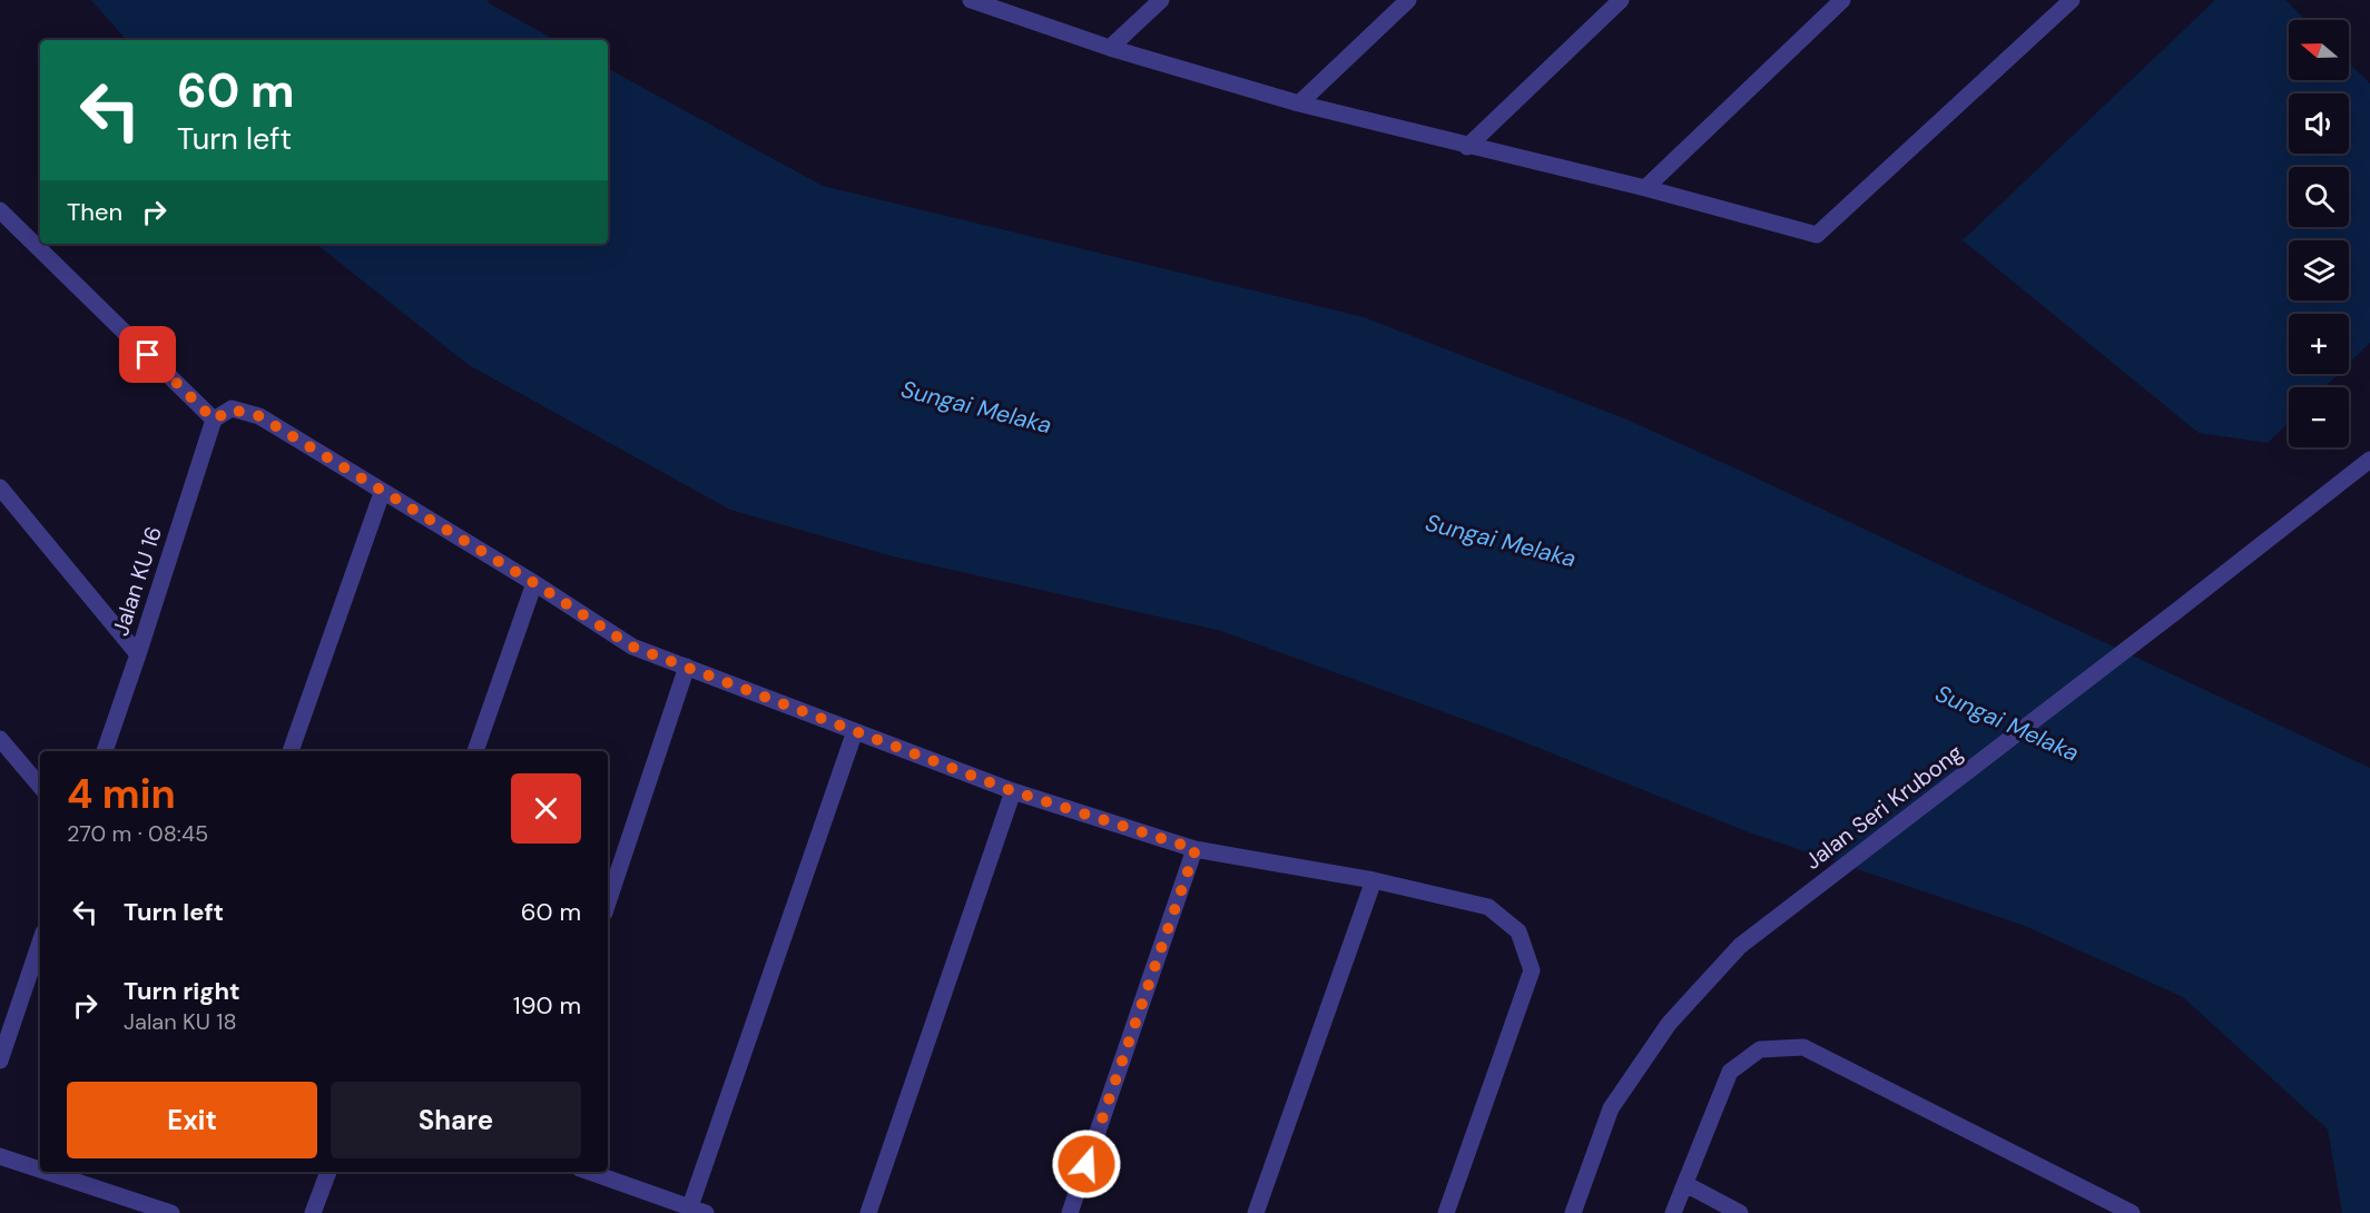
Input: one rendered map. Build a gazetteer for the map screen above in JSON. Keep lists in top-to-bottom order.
{
  "streets": {
    "street": ["Jalan KU 16", "Jalan Seri Krubong"]
  },
  "water": ["Sungai Melaka"],
  "north": "left",
  "page": {
    "map_buttons": ["+", "−"],
    "turn": ["60 m", "Turn left"],
    "then": "Then",
    "heading": ["4 min", "270 m · 08:45"],
    "list": [
      {
        "name": "Turn left",
        "value": "60 m"
      },
      {
        "name": "Turn right",
        "note": "Jalan KU 18",
        "value": "190 m"
      }
    ],
    "buttons": ["Exit", "Share"]
  }
}
